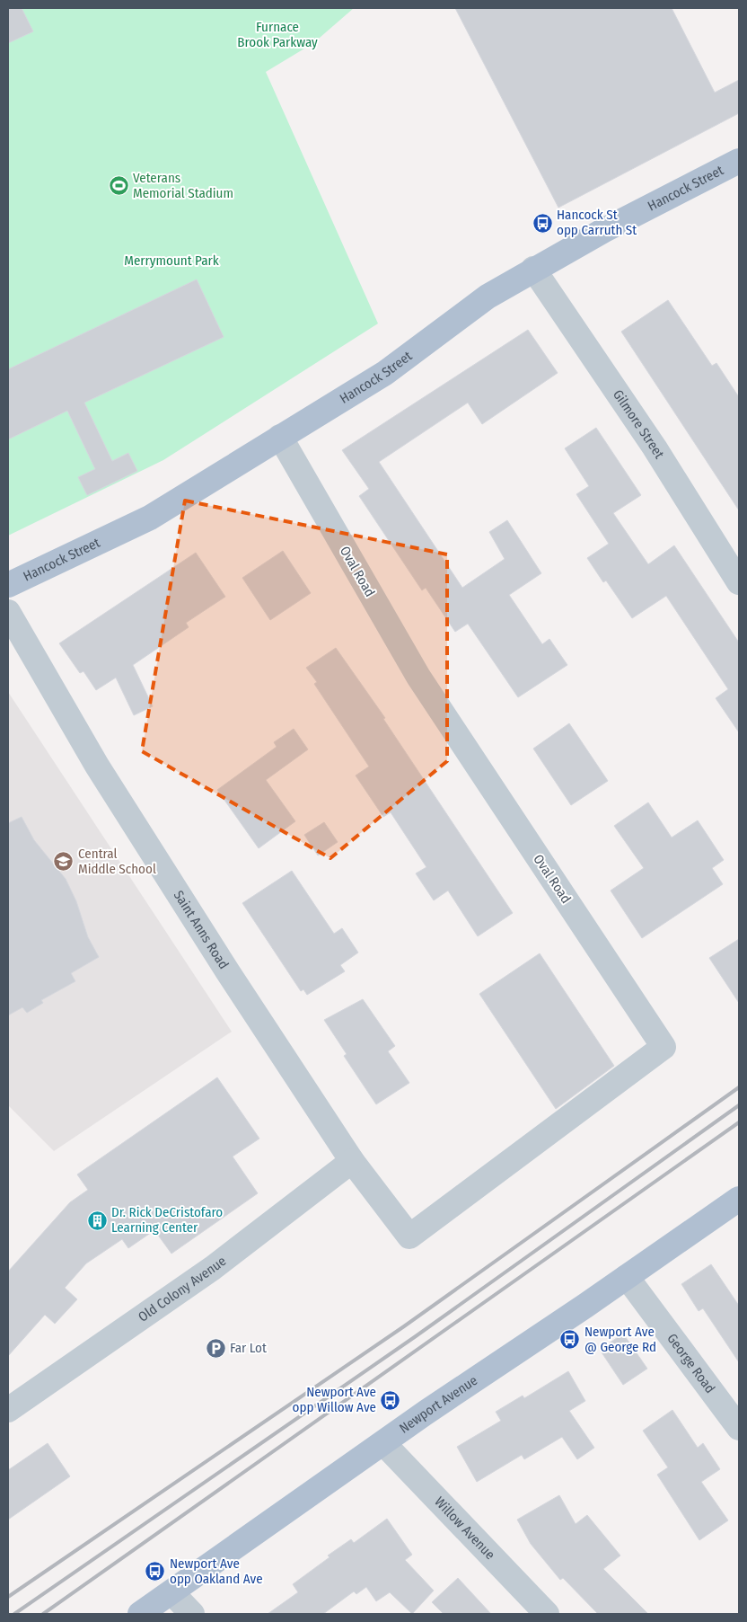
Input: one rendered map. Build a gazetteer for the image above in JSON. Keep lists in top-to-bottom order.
{
  "streets": {
    "main road": ["Hancock Street", "Newport Avenue"],
    "street": [
      "Gilmore Street",
      "Oval Road",
      "Saint Anns Road",
      "Old Colony Avenue",
      "George Road",
      "Willow Avenue"
    ]
  },
  "crossings": [
    ["Hancock Street", "Gilmore Street"],
    ["Hancock Street", "Oval Road"],
    ["Oval Road", "Saint Anns Road"],
    ["Saint Anns Road", "Old Colony Avenue"],
    ["George Road", "Newport Avenue"],
    ["Newport Avenue", "Willow Avenue"]
  ],
  "parks": ["Furnace Brook Parkway", "Merrymount Park"],
  "places": {
    "sports": ["Veterans Memorial Stadium"],
    "bus stop": [
      "Hancock St opp Carruth St",
      "Newport Ave @ George Rd",
      "Newport Ave opp Willow Ave",
      "Newport Ave opp Oakland Ave"
    ],
    "school or university": ["Central Middle School"],
    "building": ["Dr. Rick DeCristofaro Learning Center"],
    "parking": ["Far Lot"]
  }
}
